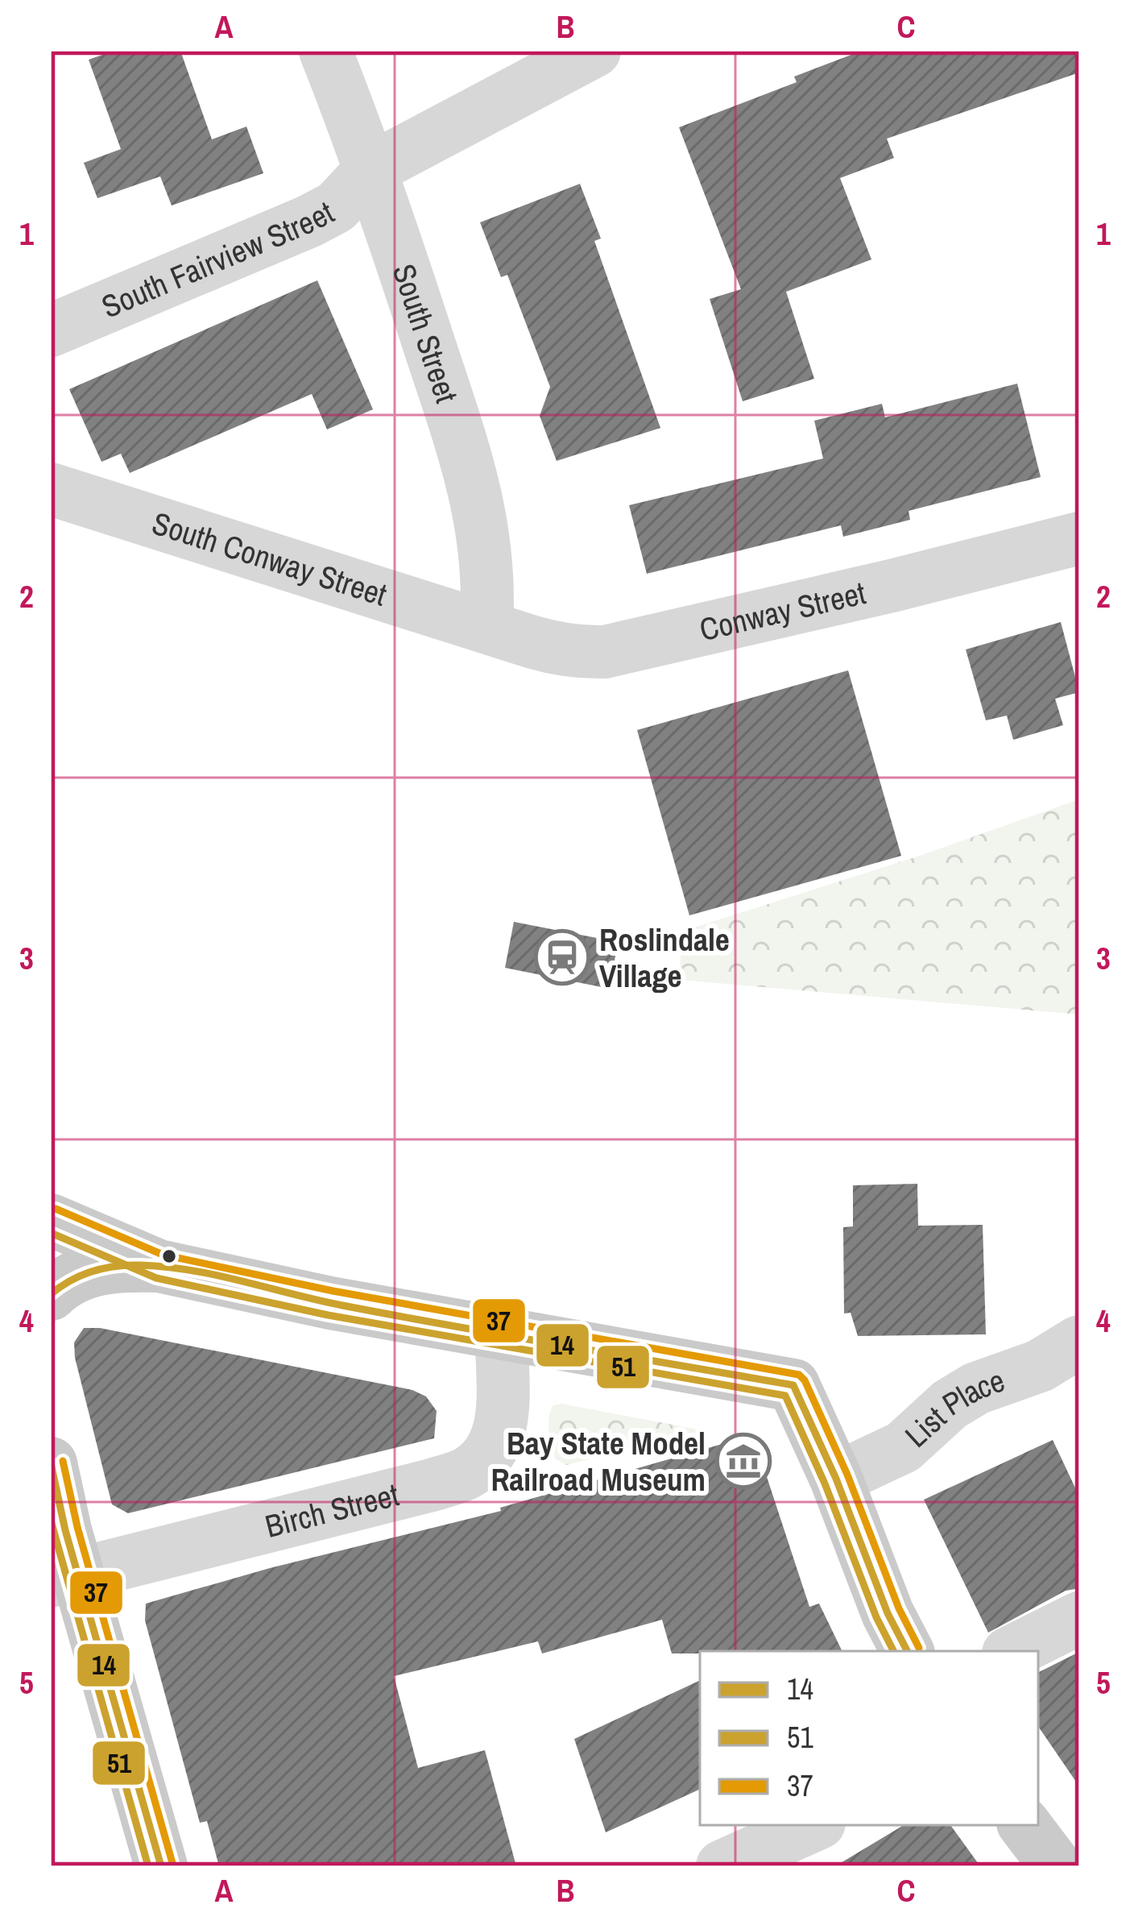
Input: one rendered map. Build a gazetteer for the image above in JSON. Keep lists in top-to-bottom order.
{
  "streets": {
    "street": [
      "South Fairview Street",
      "South Street",
      "South Conway Street",
      "Conway Street",
      "List Place",
      "Birch Street"
    ]
  },
  "crossings": [
    ["South Fairview Street", "South Street"],
    ["South Street", "South Conway Street"],
    ["South Street", "Conway Street"],
    ["South Conway Street", "Conway Street"]
  ],
  "places": {
    "station": ["Roslindale Village"],
    "museum": ["Bay State Model Railroad Museum"]
  },
  "lines": ["transit line 37", "transit line 51", "transit line 14"],
  "legend": ["14", "51", "37"],
  "grid": {
    "columns": ["A", "B", "C"],
    "rows": [
      "1",
      "2",
      "3",
      "4",
      "5"
    ]
  }
}
